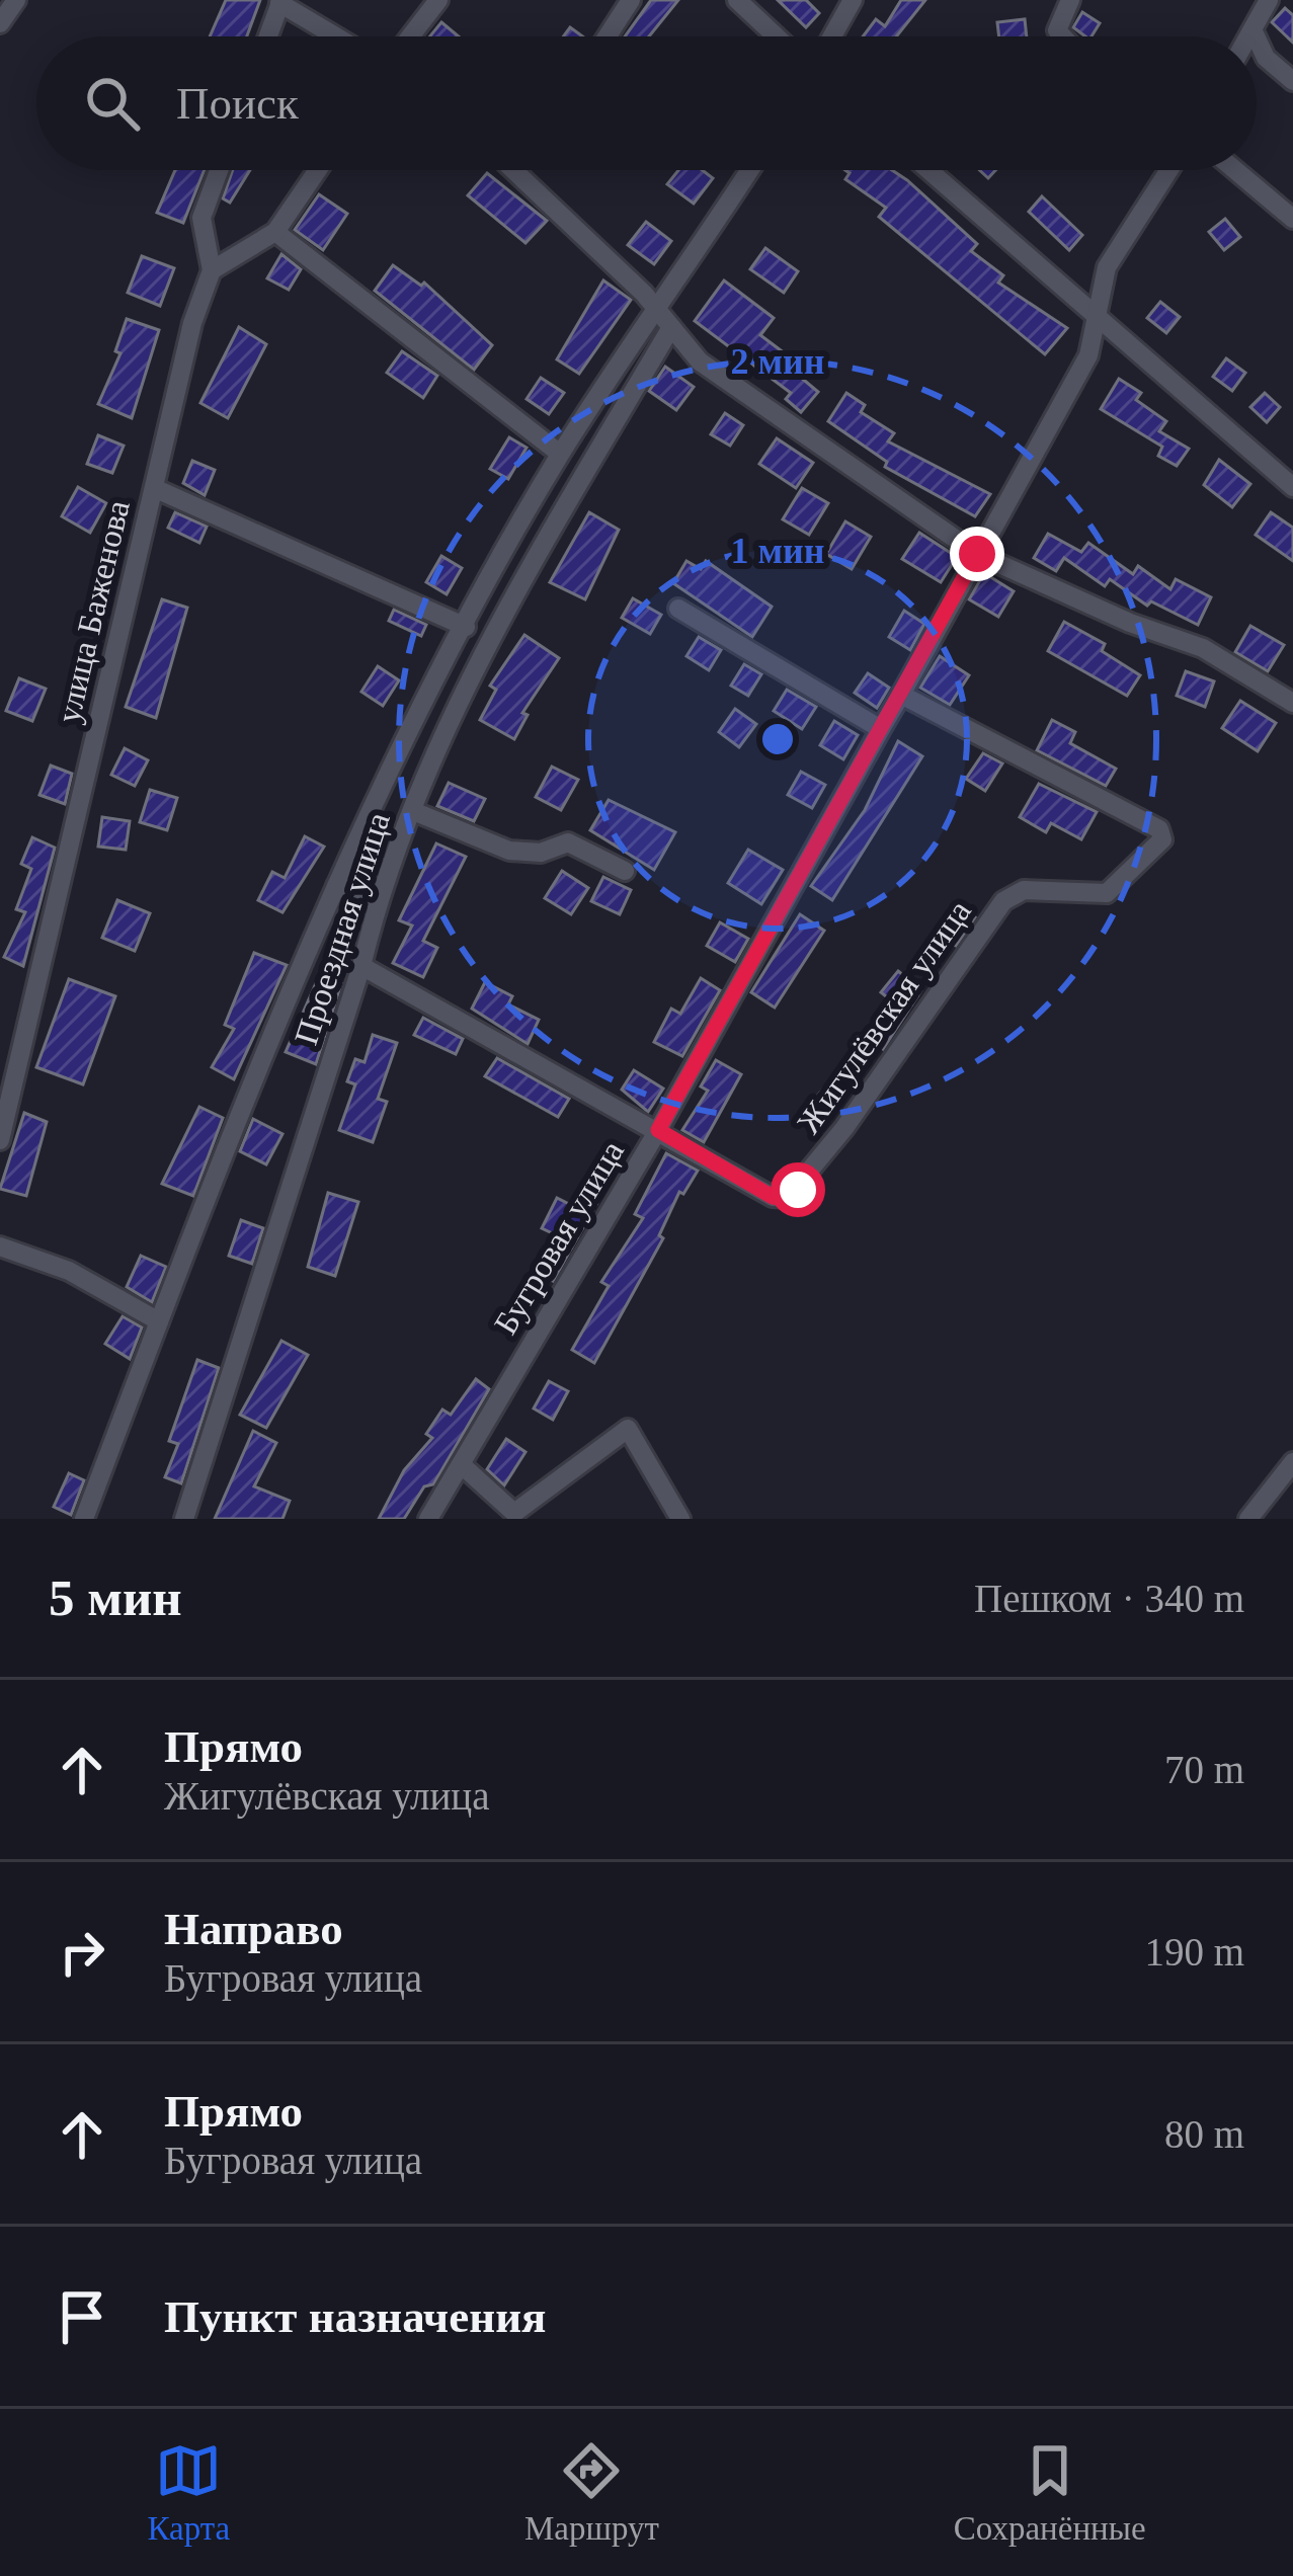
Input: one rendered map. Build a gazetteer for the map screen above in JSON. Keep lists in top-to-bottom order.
{
  "streets": {
    "street": [
      "улица Баженова",
      "Проездная улица",
      "Жигулёвская улица",
      "Бугровая улица"
    ]
  },
  "crossings": [
    ["Проездная улица", "Жигулёвская улица"],
    ["Жигулёвская улица", "Бугровая улица"]
  ],
  "page": {
    "search": "Поиск",
    "heading": ["5 мин", "Пешком · 340 m"],
    "list": [
      ["Прямо", "Жигулёвская улица", "70 m"],
      ["Направо", "Бугровая улица", "190 m"],
      ["Прямо", "Бугровая улица", "80 m"],
      "Пункт назначения"
    ],
    "nav": ["Карта", "Маршрут", "Сохранённые"]
  },
  "rings": ["2 мин", "1 мин"]
}
